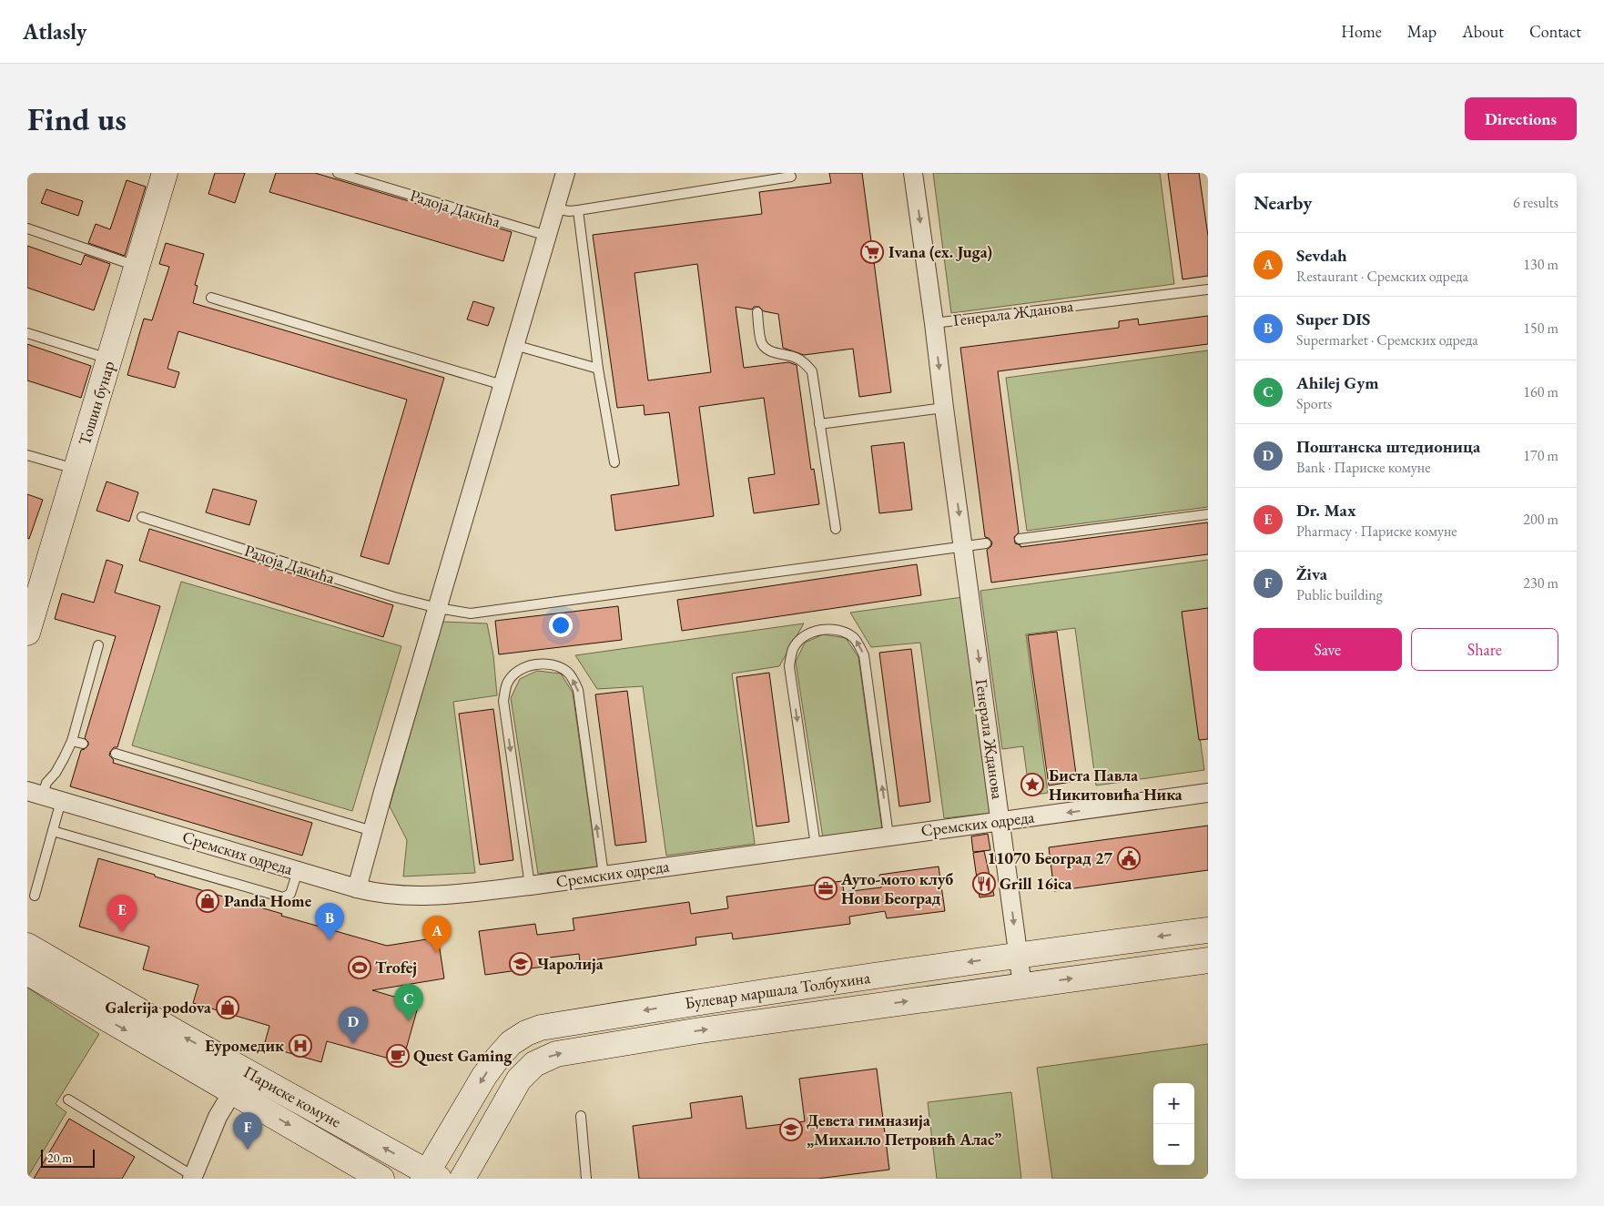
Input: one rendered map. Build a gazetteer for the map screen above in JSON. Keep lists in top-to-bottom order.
{
  "streets": {
    "street": [
      "Генерала Жданова",
      "Тошин бунар",
      "Сремских одреда",
      "Булевар маршала Толбухина",
      "Париске комуне"
    ],
    "lane": ["Радоја Дакића"]
  },
  "crossings": [
    ["Радоја Дакића", "Генерала Жданова"],
    ["Генерала Жданова", "Сремских одреда"],
    ["Генерала Жданова", "Булевар маршала Толбухина"],
    ["Булевар маршала Толбухина", "Париске комуне"]
  ],
  "one_way": ["Генерала Жданова"],
  "places": {
    "supermarket": ["Ivana (ex. Juga)"],
    "place": ["Биста Павла Никитовића Ника"],
    "public building": ["11070 Београд 27"],
    "restaurant": ["Grill 16ica"],
    "office": ["Ауто-мото клуб Нови Београд"],
    "shop": ["Panda Home", "Galerija podova"],
    "school or university": ["Чаролија", "Девета гимназија „Михаило Петровић Алас”"],
    "sports": ["Trofej"],
    "hospital": ["Еуромедик"],
    "cafe": ["Quest Gaming"]
  },
  "scale_bar": "20 m",
  "page": {
    "header": "Atlasly",
    "nav": [
      "Home",
      "Map",
      "About",
      "Contact"
    ],
    "buttons": [
      "Directions",
      ["Save", "Share"]
    ],
    "title": "Find us",
    "heading": ["Nearby", "6 results"],
    "list": [
      {
        "mark": "A",
        "name": "Sevdah",
        "note": "Restaurant · Сремских одреда",
        "value": "130 m"
      },
      {
        "mark": "B",
        "name": "Super DIS",
        "note": "Supermarket · Сремских одреда",
        "value": "150 m"
      },
      {
        "mark": "C",
        "name": "Ahilej Gym",
        "note": "Sports",
        "value": "160 m"
      },
      {
        "mark": "D",
        "name": "Поштанска штедионица",
        "note": "Bank · Париске комуне",
        "value": "170 m"
      },
      {
        "mark": "E",
        "name": "Dr. Max",
        "note": "Pharmacy · Париске комуне",
        "value": "200 m"
      },
      {
        "mark": "F",
        "name": "Živa",
        "note": "Public building",
        "value": "230 m"
      }
    ],
    "pins": [
      "E",
      "B",
      "A",
      "C",
      "D",
      "F"
    ],
    "map_buttons": ["+", "−"],
    "scale": "20 m"
  }
}
